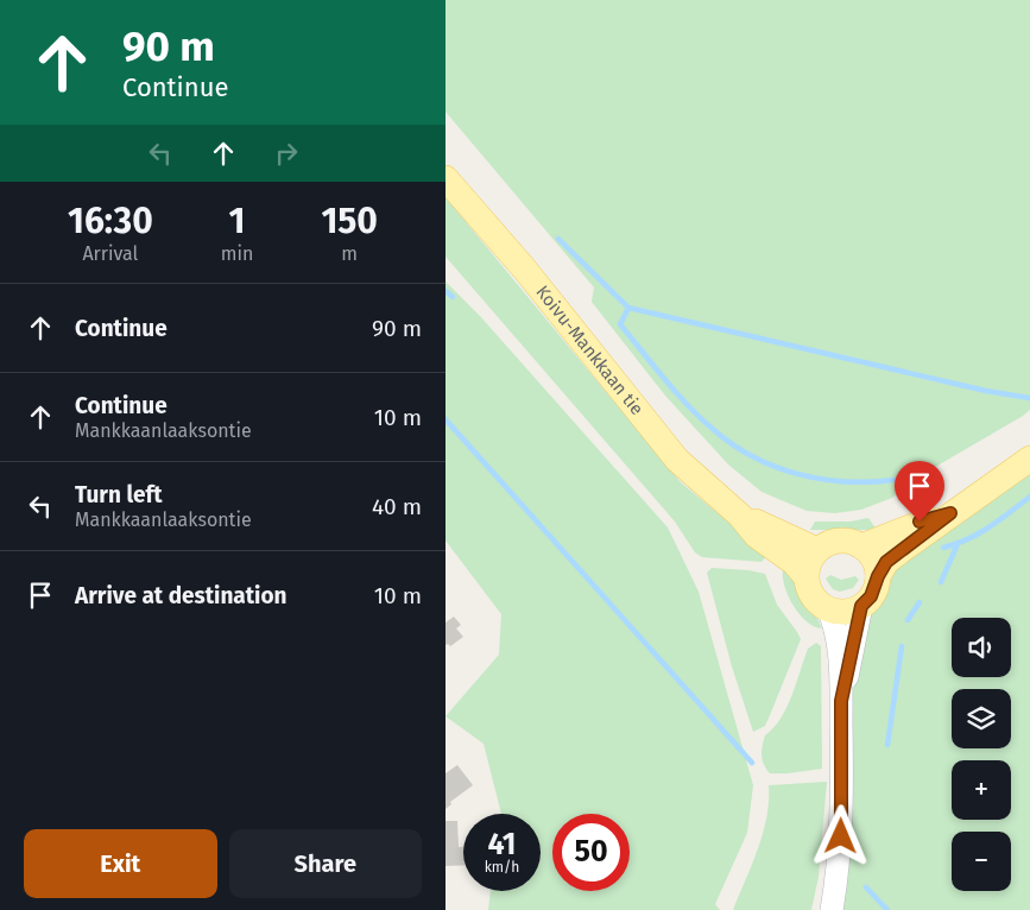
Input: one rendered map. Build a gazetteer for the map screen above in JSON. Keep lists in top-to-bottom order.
{
  "streets": {
    "main road": ["Koivu-Mankkaan tie"]
  },
  "page": {
    "turn": ["90 m", "Continue"],
    "eta": [
      "16:30",
      "Arrival",
      "1",
      "min",
      "150",
      "m"
    ],
    "list": [
      {
        "name": "Continue",
        "value": "90 m"
      },
      {
        "name": "Continue",
        "note": "Mankkaanlaaksontie",
        "value": "10 m"
      },
      {
        "name": "Turn left",
        "note": "Mankkaanlaaksontie",
        "value": "40 m"
      },
      {
        "name": "Arrive at destination",
        "value": "10 m"
      }
    ],
    "map_buttons": ["+", "−"],
    "speed": "41 km/h",
    "limit": "50",
    "buttons": ["Exit", "Share"]
  }
}
